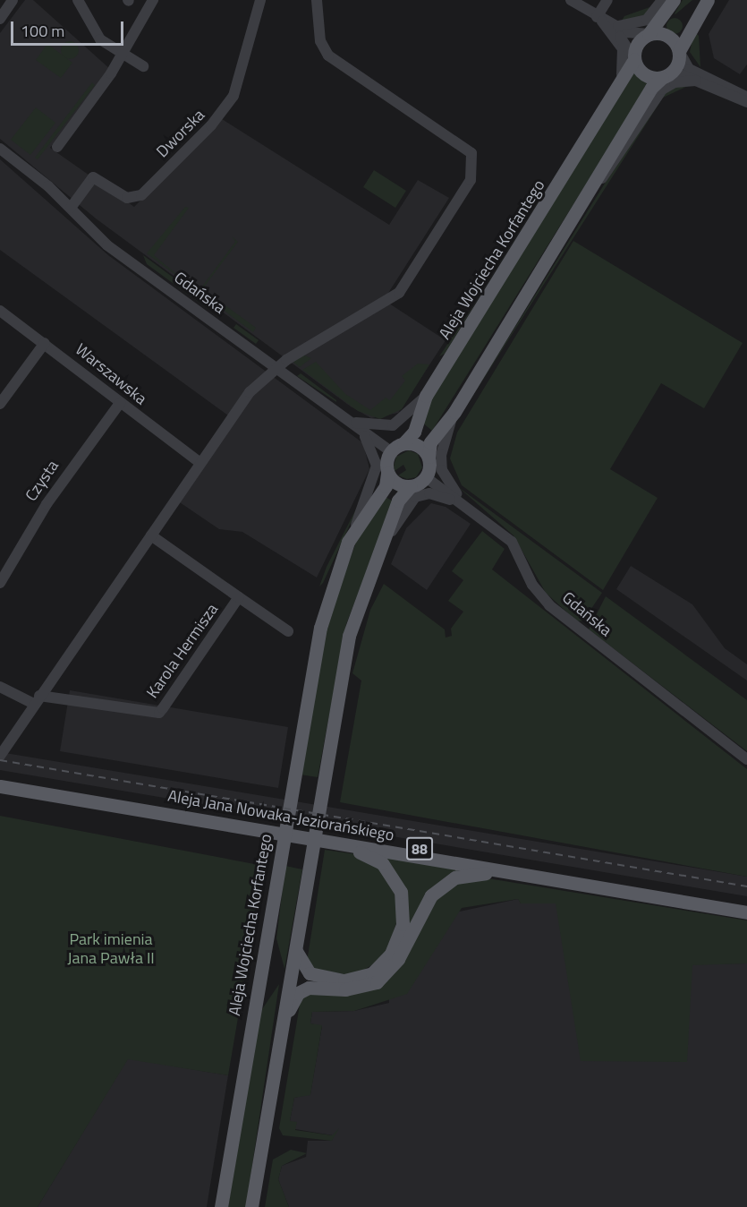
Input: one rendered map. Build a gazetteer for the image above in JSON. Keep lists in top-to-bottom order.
{
  "streets": {
    "main road": ["Aleja Wojciecha Korfantego", "Aleja Jana Nowaka-Jeziorańskiego", "88"],
    "street": [
      "Dworska",
      "Gdańska",
      "Warszawska",
      "Czysta",
      "Karola Hermisza"
    ]
  },
  "crossings": [
    ["Dworska", "Gdańska"],
    ["Aleja Wojciecha Korfantego", "Gdańska"],
    ["Warszawska", "Czysta"]
  ],
  "parks": ["Park imienia Jana Pawła II"],
  "scale_bar": "100 m"
}
